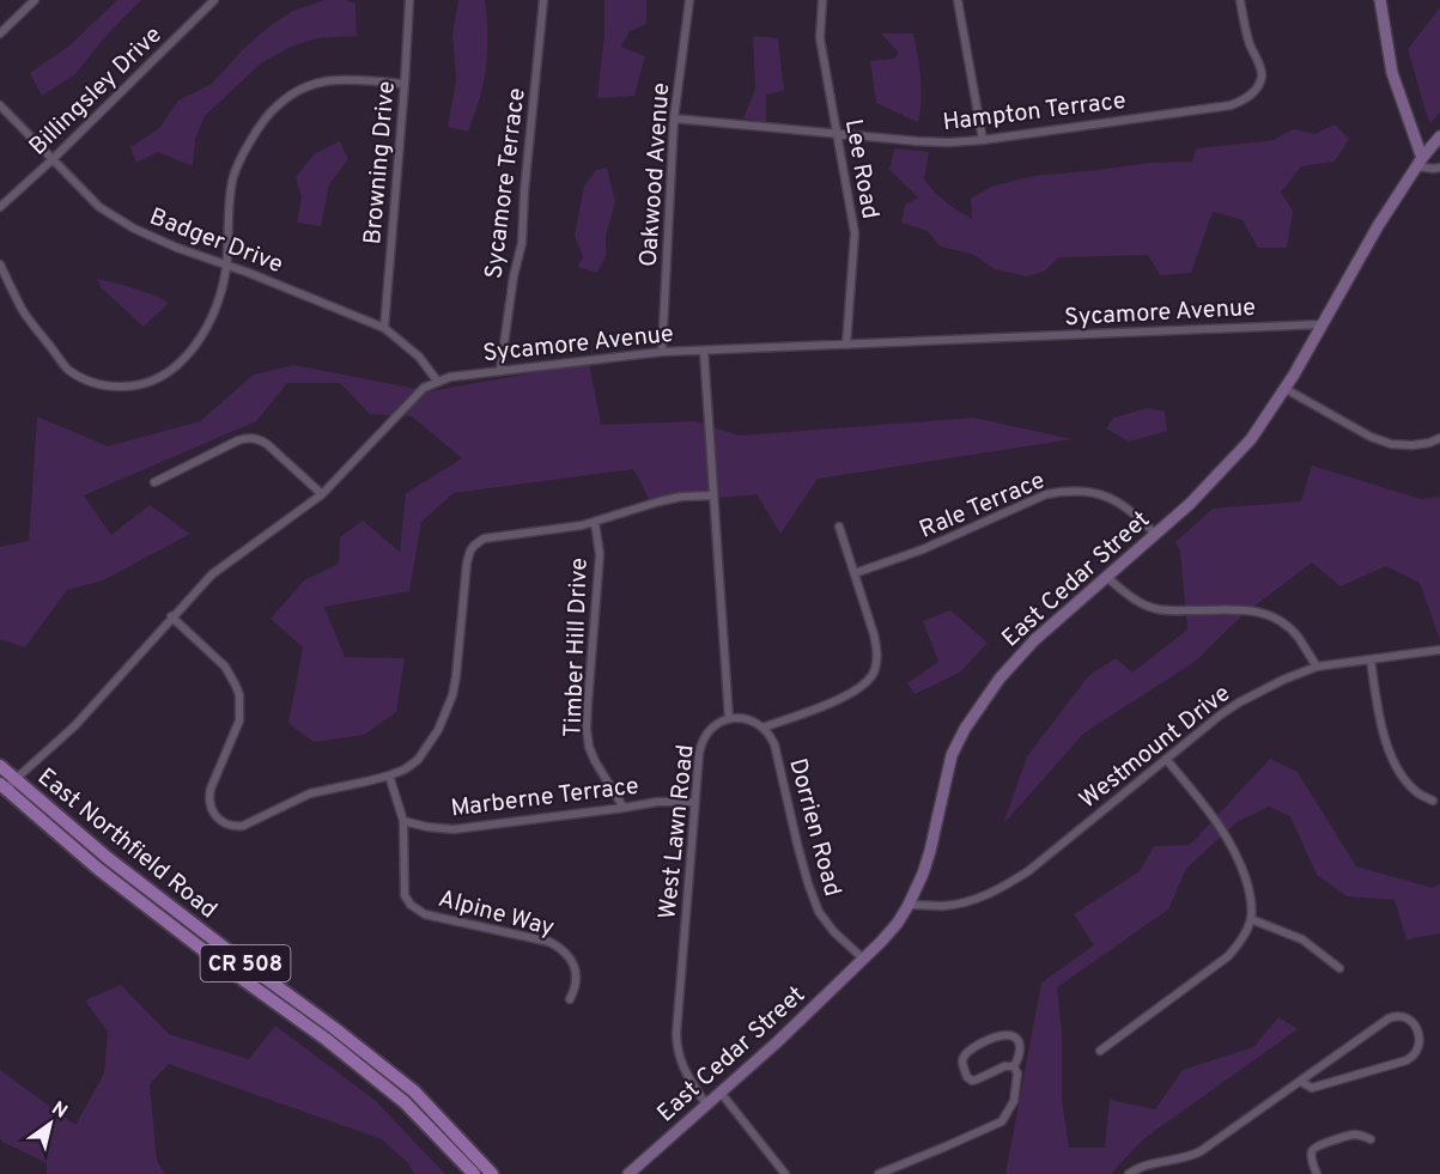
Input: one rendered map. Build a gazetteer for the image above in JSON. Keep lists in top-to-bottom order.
{
  "streets": {
    "main road": ["East Cedar Street", "East Northfield Road", "CR 508"],
    "street": [
      "Billingsley Drive",
      "Hampton Terrace",
      "Browning Drive",
      "Lee Road",
      "Oakwood Avenue",
      "Sycamore Terrace",
      "Badger Drive",
      "Sycamore Avenue",
      "Rale Terrace",
      "Timber Hill Drive",
      "Westmount Drive",
      "Marberne Terrace",
      "Dorrien Road",
      "West Lawn Road",
      "Alpine Way"
    ]
  },
  "crossings": [
    ["Billingsley Drive", "Badger Drive"],
    ["Hampton Terrace", "Lee Road"],
    ["Hampton Terrace", "Oakwood Avenue"],
    ["Browning Drive", "Badger Drive"],
    ["Lee Road", "Sycamore Avenue"],
    ["Oakwood Avenue", "Sycamore Avenue"],
    ["Sycamore Terrace", "Sycamore Avenue"],
    ["Badger Drive", "Sycamore Avenue"],
    ["Sycamore Avenue", "East Cedar Street"],
    ["Sycamore Avenue", "East Northfield Road"],
    ["Rale Terrace", "East Cedar Street"],
    ["East Cedar Street", "Westmount Drive"],
    ["East Cedar Street", "Dorrien Road"],
    ["East Cedar Street", "West Lawn Road"],
    ["Timber Hill Drive", "Marberne Terrace"],
    ["Marberne Terrace", "West Lawn Road"],
    ["Marberne Terrace", "Alpine Way"]
  ],
  "north": "top right"
}
